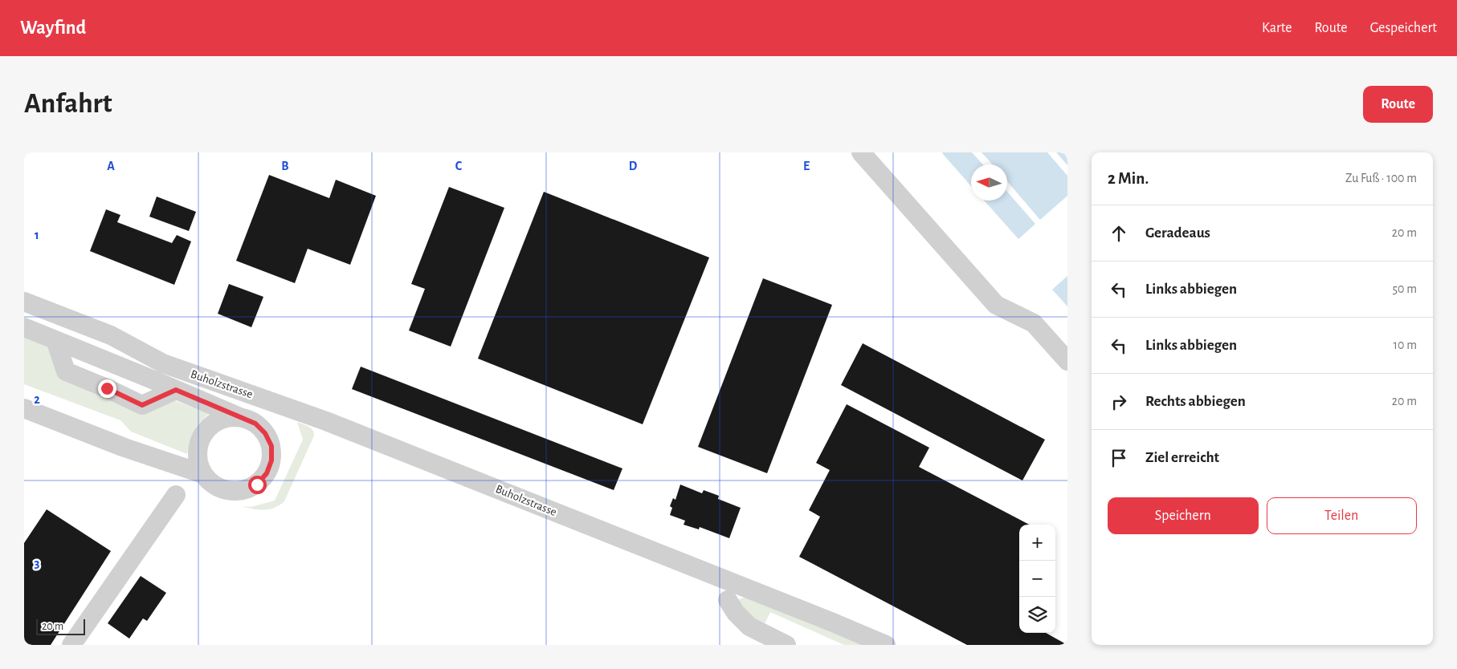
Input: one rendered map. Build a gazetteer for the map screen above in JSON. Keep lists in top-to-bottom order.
{
  "streets": {
    "street": ["Buholzstrasse"]
  },
  "scale_bar": "20 m",
  "north": "left",
  "page": {
    "header": "Wayfind",
    "nav": ["Karte", "Route", "Gespeichert"],
    "buttons": [
      "Route",
      ["Speichern", "Teilen"]
    ],
    "title": "Anfahrt",
    "heading": ["2 Min.", "Zu Fuß · 100 m"],
    "list": [
      ["Geradeaus", "20 m"],
      ["Links abbiegen", "50 m"],
      ["Links abbiegen", "10 m"],
      ["Rechts abbiegen", "20 m"],
      "Ziel erreicht"
    ],
    "map_buttons": ["+", "−"],
    "scale": "20 m"
  },
  "grid": {
    "columns": [
      "A",
      "B",
      "C",
      "D",
      "E"
    ],
    "rows": ["1", "2", "3"]
  }
}
